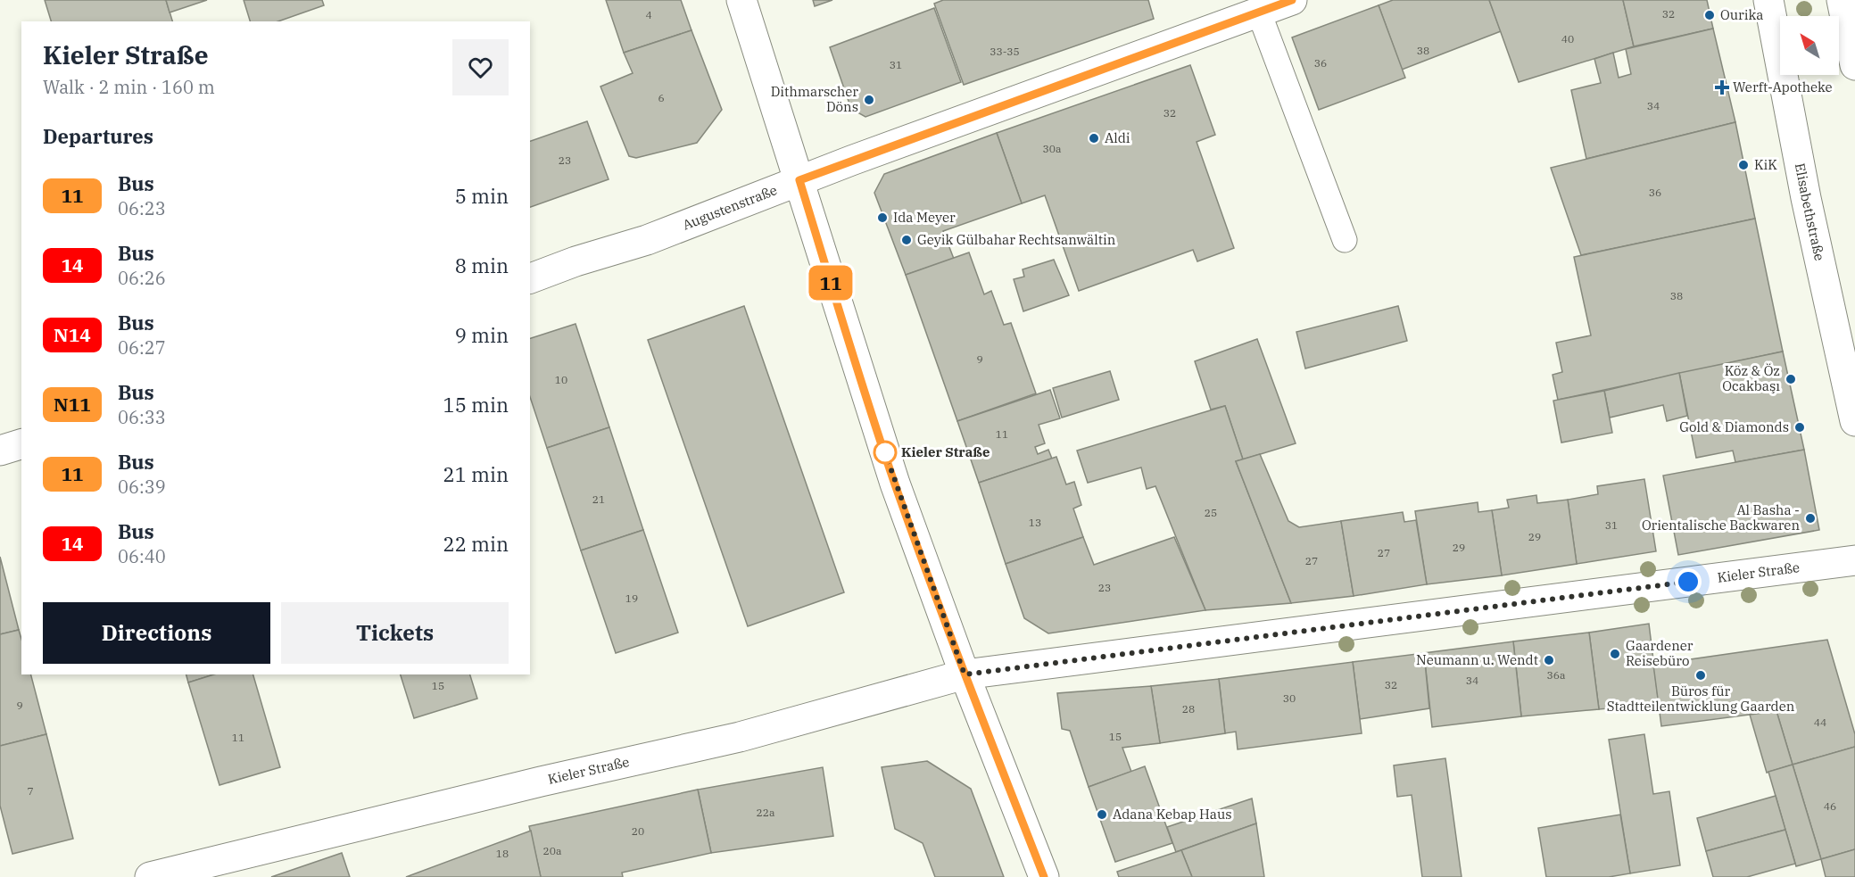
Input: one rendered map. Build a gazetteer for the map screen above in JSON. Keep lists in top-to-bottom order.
{
  "streets": {
    "street": ["Augustenstraße", "Elisabethstraße", "Kieler Straße"]
  },
  "places": {
    "other": [
      "Ourika",
      "Dithmarscher Döns",
      "Aldi",
      "KiK",
      "Ida Meyer",
      "Geyik Gülbahar Rechtsanwältin",
      "Köz & Öz Ocakbaşı",
      "Gold & Diamonds",
      "Kieler Straße",
      "Al Basha - Orientalische Backwaren",
      "Gaardener Reisebüro",
      "Neumann u. Wendt",
      "Büros für Stadtteilentwicklung Gaarden",
      "Adana Kebap Haus"
    ],
    "health": ["Werft-Apotheke"]
  },
  "lines": ["bus line 11"],
  "house_numbers": [
    "32",
    "4",
    "40",
    "38",
    "33-35",
    "36",
    "31",
    "6",
    "34",
    "32",
    "30a",
    "23",
    "36",
    "38",
    "9",
    "10",
    "11",
    "21",
    "25",
    "13",
    "31",
    "29",
    "29",
    "27",
    "27",
    "23",
    "19",
    "36a",
    "34",
    "32",
    "15",
    "30",
    "9",
    "28",
    "44",
    "15",
    "11",
    "7",
    "46",
    "22a",
    "20",
    "20a",
    "18"
  ],
  "north": "top left",
  "page": {
    "on_map": "11",
    "heading": [
      ["Kieler Straße", "Walk · 2 min · 160 m"],
      "Departures"
    ],
    "list": [
      {
        "mark": "11",
        "name": "Bus",
        "note": "06:23",
        "value": "5 min"
      },
      {
        "mark": "14",
        "name": "Bus",
        "note": "06:26",
        "value": "8 min"
      },
      {
        "mark": "N14",
        "name": "Bus",
        "note": "06:27",
        "value": "9 min"
      },
      {
        "mark": "N11",
        "name": "Bus",
        "note": "06:33",
        "value": "15 min"
      },
      {
        "mark": "11",
        "name": "Bus",
        "note": "06:39",
        "value": "21 min"
      },
      {
        "mark": "14",
        "name": "Bus",
        "note": "06:40",
        "value": "22 min"
      }
    ],
    "buttons": ["Directions", "Tickets"]
  }
}
